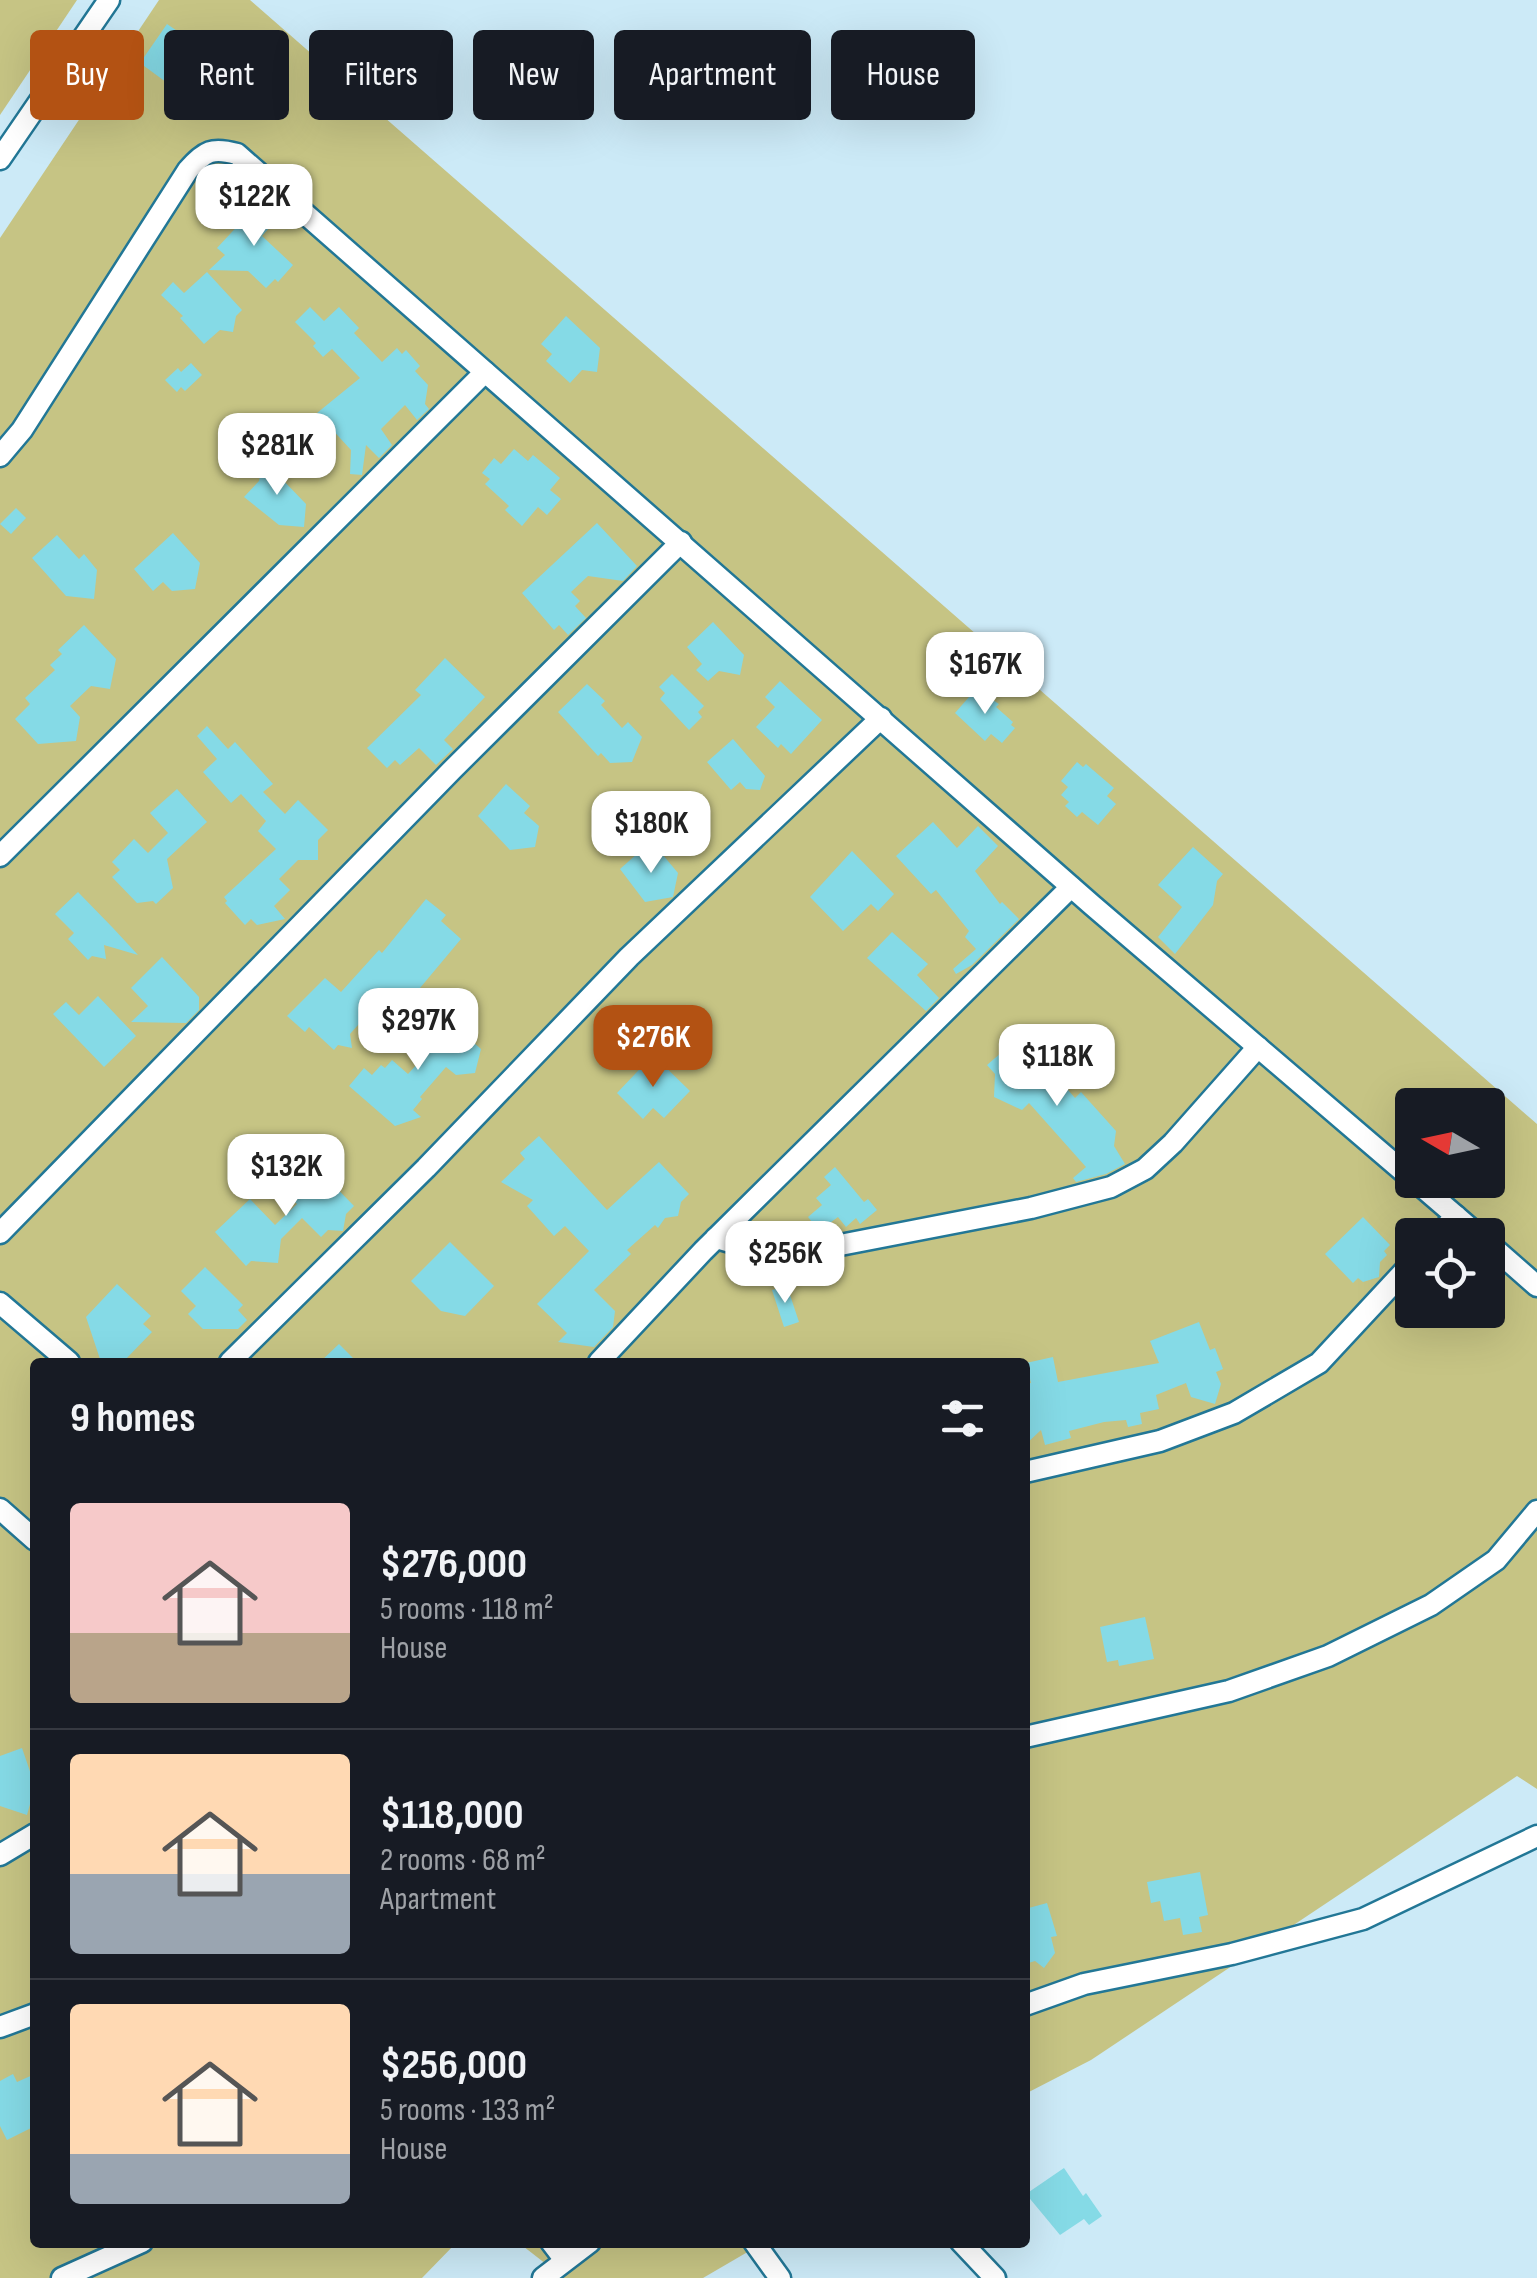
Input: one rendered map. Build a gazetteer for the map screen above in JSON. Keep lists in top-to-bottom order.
{
  "north": "left",
  "page": {
    "chip": [
      "Buy",
      "Rent",
      "Filters",
      "New",
      "Apartment",
      "House"
    ],
    "price": [
      "$122K",
      "$281K",
      "$167K",
      "$180K",
      "$297K",
      "$276K",
      "$118K",
      "$132K",
      "$256K"
    ],
    "heading": "9 homes",
    "list": [
      {
        "name": "$276,000",
        "note": "5 rooms · 118 m² · House"
      },
      {
        "name": "$118,000",
        "note": "2 rooms · 68 m² · Apartment"
      },
      {
        "name": "$256,000",
        "note": "5 rooms · 133 m² · House"
      }
    ]
  }
}
